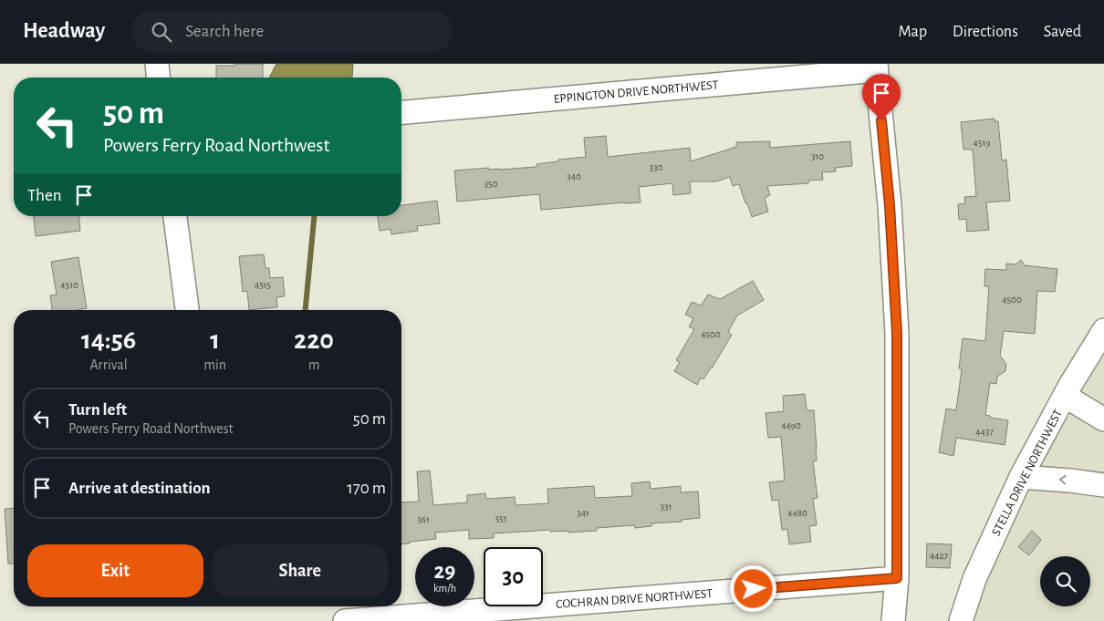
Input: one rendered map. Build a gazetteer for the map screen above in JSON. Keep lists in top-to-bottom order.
{
  "streets": {
    "street": ["EPPINGTON DRIVE NORTHWEST", "STELLA DRIVE NORTHWEST", "COCHRAN DRIVE NORTHWEST"]
  },
  "house_numbers": [
    "4519",
    "310",
    "330",
    "340",
    "350",
    "4510",
    "4515",
    "4500",
    "4500",
    "4490",
    "4437",
    "331",
    "341",
    "4480",
    "351",
    "361",
    "4427"
  ],
  "page": {
    "header": "Headway",
    "search": "Search here",
    "nav": ["Map", "Directions", "Saved"],
    "turn": ["50 m", "Powers Ferry Road Northwest"],
    "then": "Then",
    "eta": [
      "14:56",
      "Arrival",
      "1",
      "min",
      "220",
      "m"
    ],
    "list": [
      {
        "name": "Turn left",
        "note": "Powers Ferry Road Northwest",
        "value": "50 m"
      },
      {
        "name": "Arrive at destination",
        "value": "170 m"
      }
    ],
    "buttons": ["Exit", "Share"],
    "speed": "29 km/h",
    "limit": "30"
  }
}
